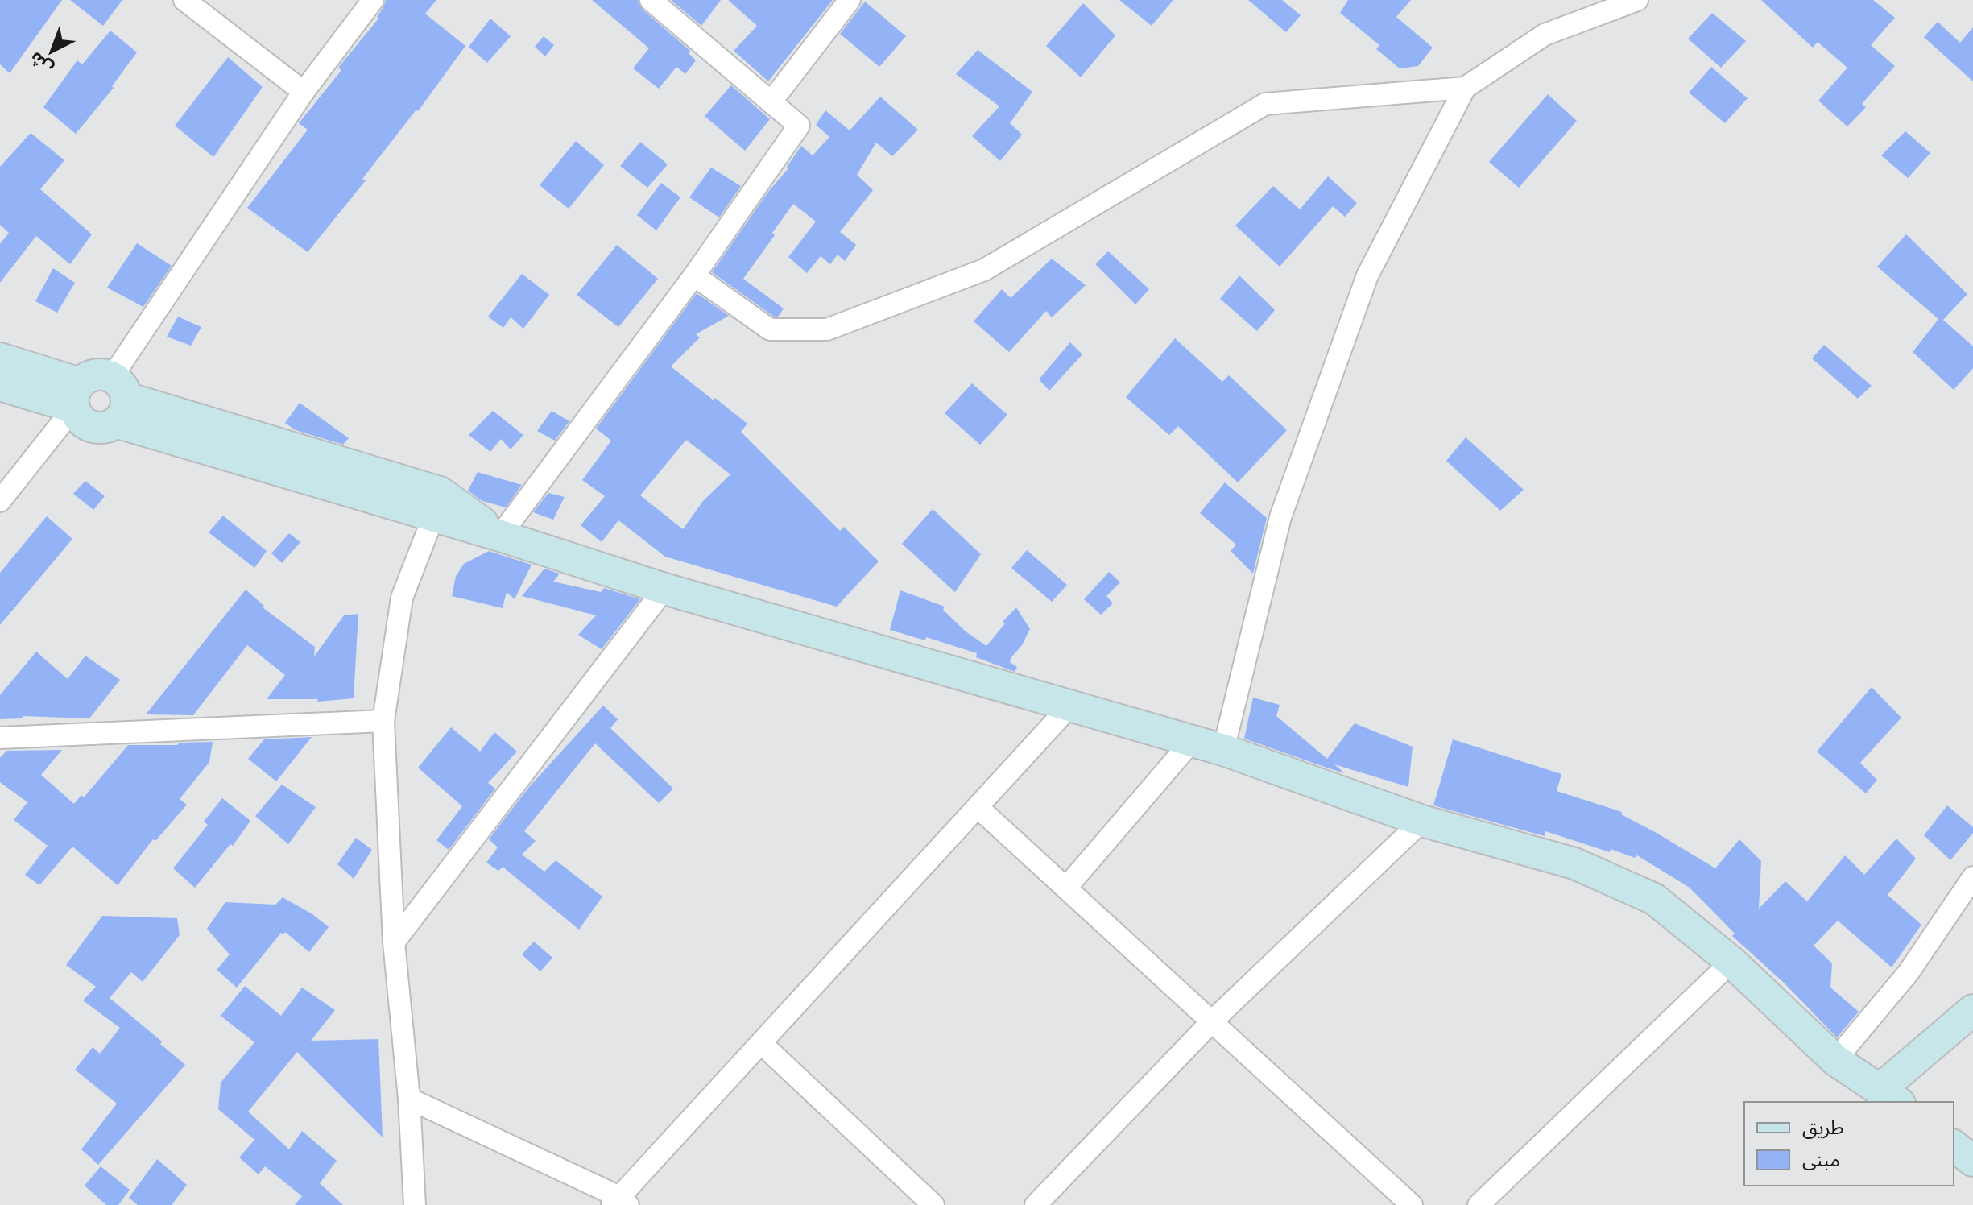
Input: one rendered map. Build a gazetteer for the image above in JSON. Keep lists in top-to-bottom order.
{
  "legend": ["طريق", "مبنى"],
  "north": "bottom left"
}
